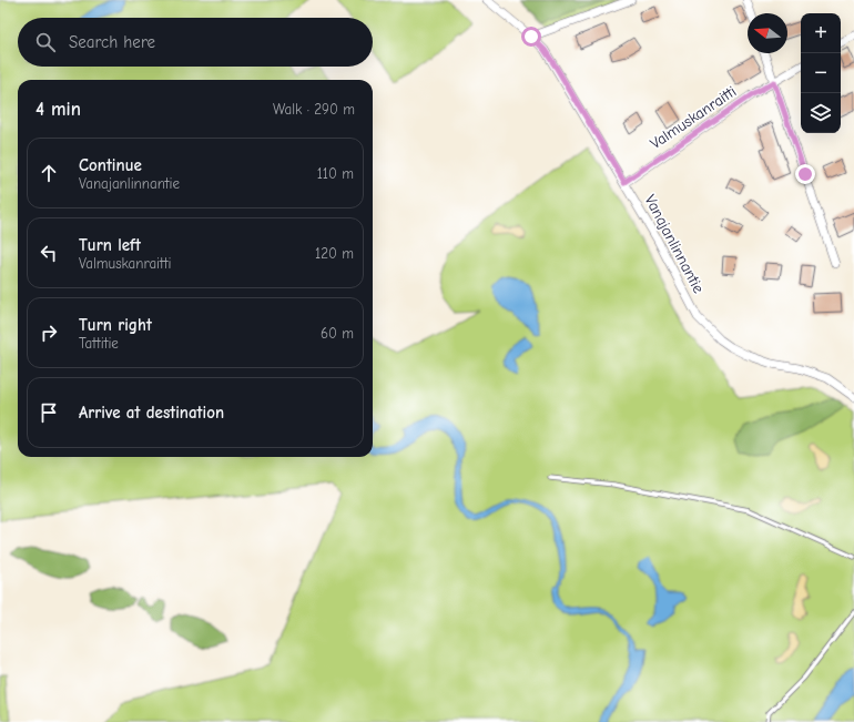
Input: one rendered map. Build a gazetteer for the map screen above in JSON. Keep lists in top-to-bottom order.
{
  "streets": {
    "street": ["Valmuskanraitti", "Vanajanlinnantie"]
  },
  "crossings": [
    ["Valmuskanraitti", "Vanajanlinnantie"]
  ],
  "north": "left",
  "page": {
    "map_buttons": ["+", "−"],
    "search": "Search here",
    "heading": ["4 min", "Walk · 290 m"],
    "list": [
      ["Continue", "Vanajanlinnantie", "110 m"],
      ["Turn left", "Valmuskanraitti", "120 m"],
      ["Turn right", "Tattitie", "60 m"],
      "Arrive at destination"
    ]
  }
}
